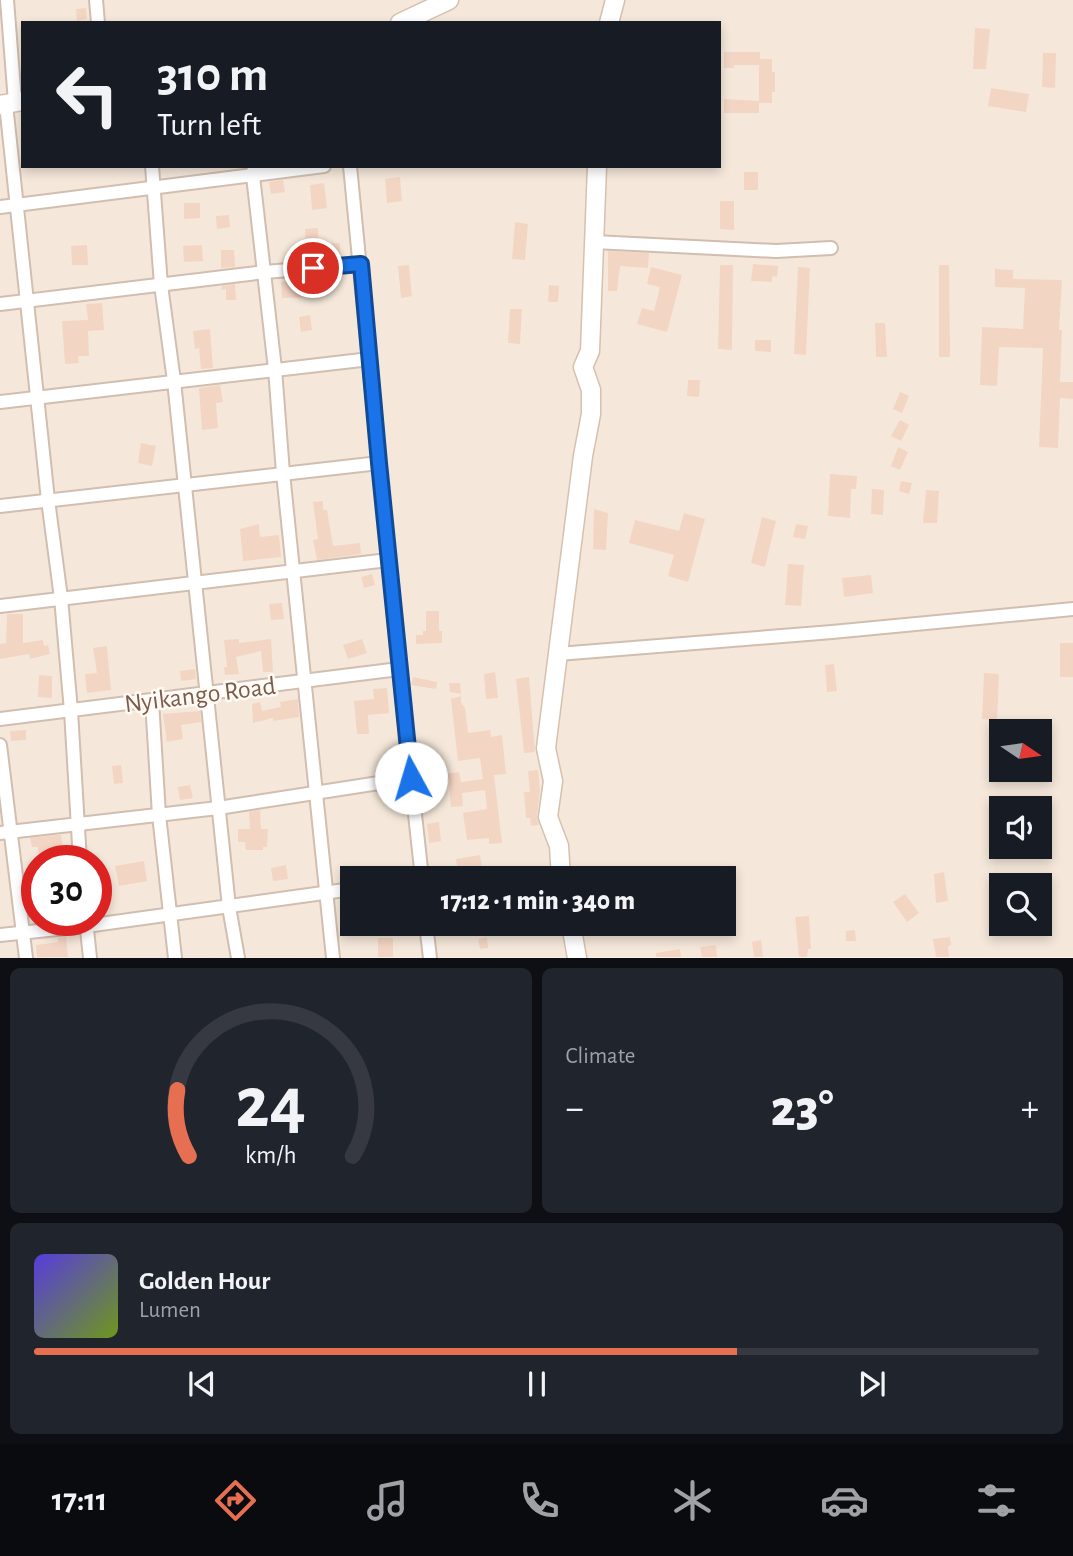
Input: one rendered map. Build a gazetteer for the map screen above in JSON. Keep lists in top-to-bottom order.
{
  "streets": {
    "street": ["Nyikango Road"]
  },
  "north": "right",
  "page": {
    "turn": ["310 m", "Turn left"],
    "limit": "30",
    "trip": "17:12 · 1 min · 340 m",
    "tile": "Climate",
    "heat": ["−", "23°", "+"],
    "song": ["Golden Hour", "Lumen"],
    "tabs": "17:11",
    "gauge": ["24", "km/h"]
  }
}
